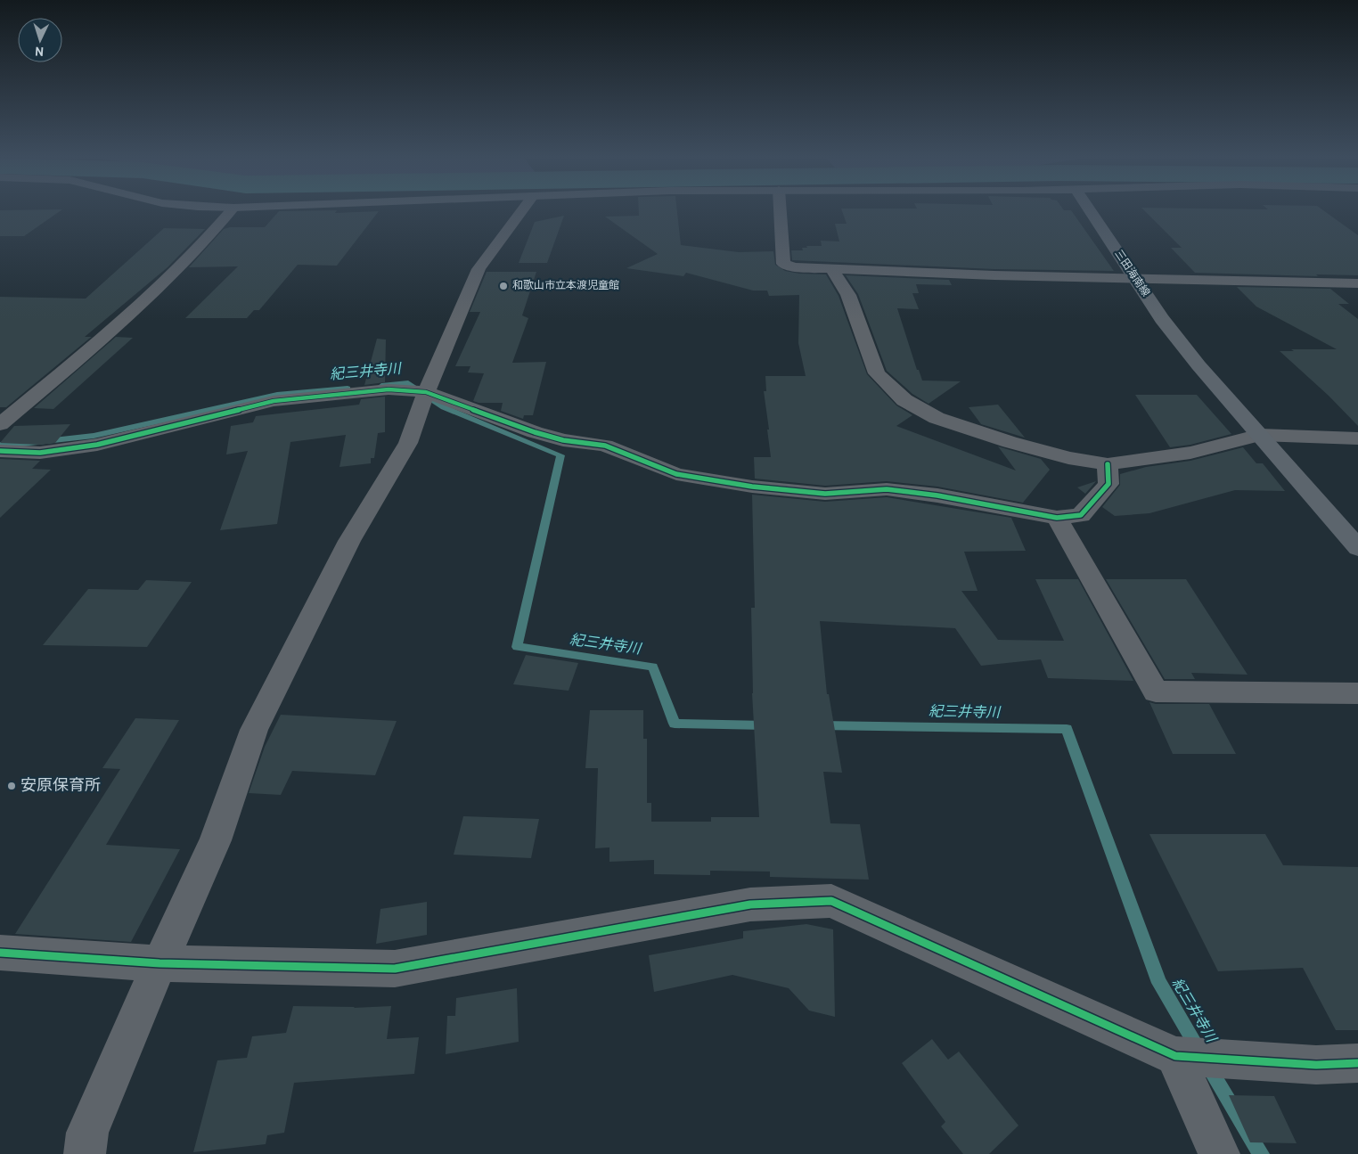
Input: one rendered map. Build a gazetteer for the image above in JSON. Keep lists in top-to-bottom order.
{
  "streets": {
    "main road": ["三田海南線"]
  },
  "water": ["紀三井寺川"],
  "places": ["和歌山市立本渡児童館", "安原保育所"],
  "north": "bottom"
}
